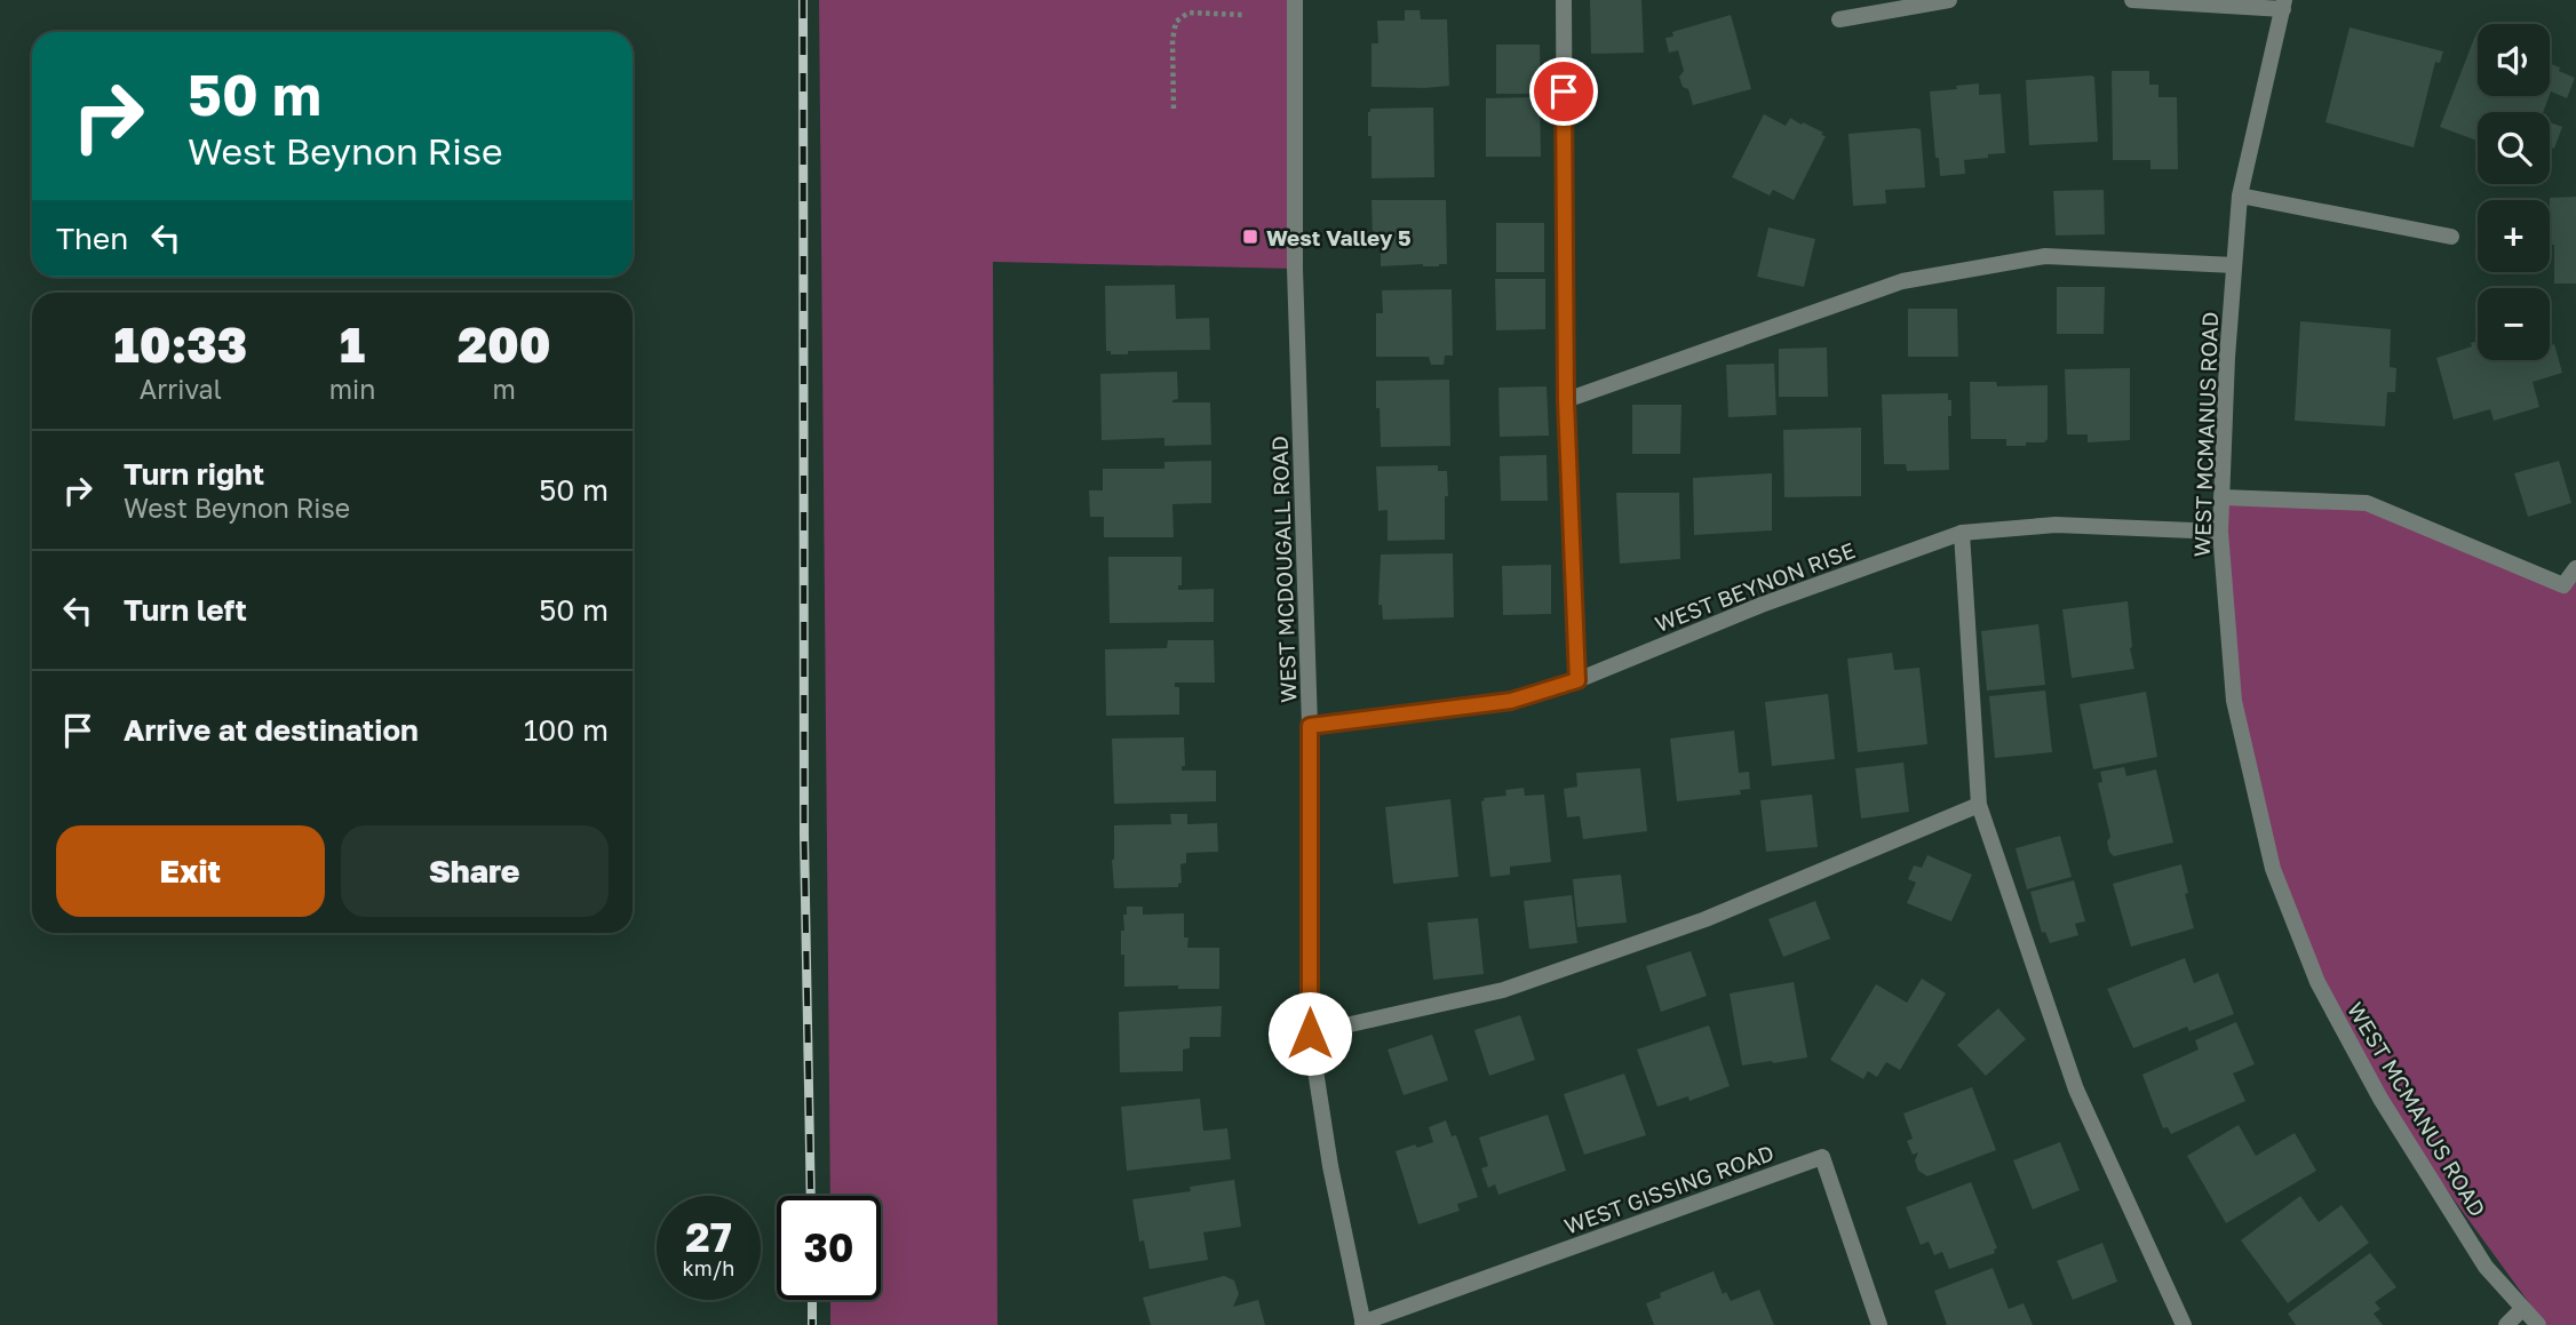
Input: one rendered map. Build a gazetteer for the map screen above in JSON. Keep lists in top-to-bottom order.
{
  "streets": {
    "street": [
      "WEST MCMANUS ROAD",
      "WEST MCDOUGALL ROAD",
      "WEST BEYNON RISE",
      "WEST GISSING ROAD"
    ]
  },
  "crossings": [
    ["WEST MCMANUS ROAD", "WEST BEYNON RISE"],
    ["WEST MCDOUGALL ROAD", "WEST BEYNON RISE"],
    ["WEST MCDOUGALL ROAD", "WEST GISSING ROAD"]
  ],
  "places": {
    "transit": ["West Valley 5"]
  },
  "page": {
    "map_buttons": ["+", "−"],
    "turn": ["50 m", "West Beynon Rise"],
    "then": "Then",
    "eta": [
      "10:33",
      "Arrival",
      "1",
      "min",
      "200",
      "m"
    ],
    "list": [
      {
        "name": "Turn right",
        "note": "West Beynon Rise",
        "value": "50 m"
      },
      {
        "name": "Turn left",
        "value": "50 m"
      },
      {
        "name": "Arrive at destination",
        "value": "100 m"
      }
    ],
    "buttons": ["Exit", "Share"],
    "speed": "27 km/h",
    "limit": "30"
  }
}
